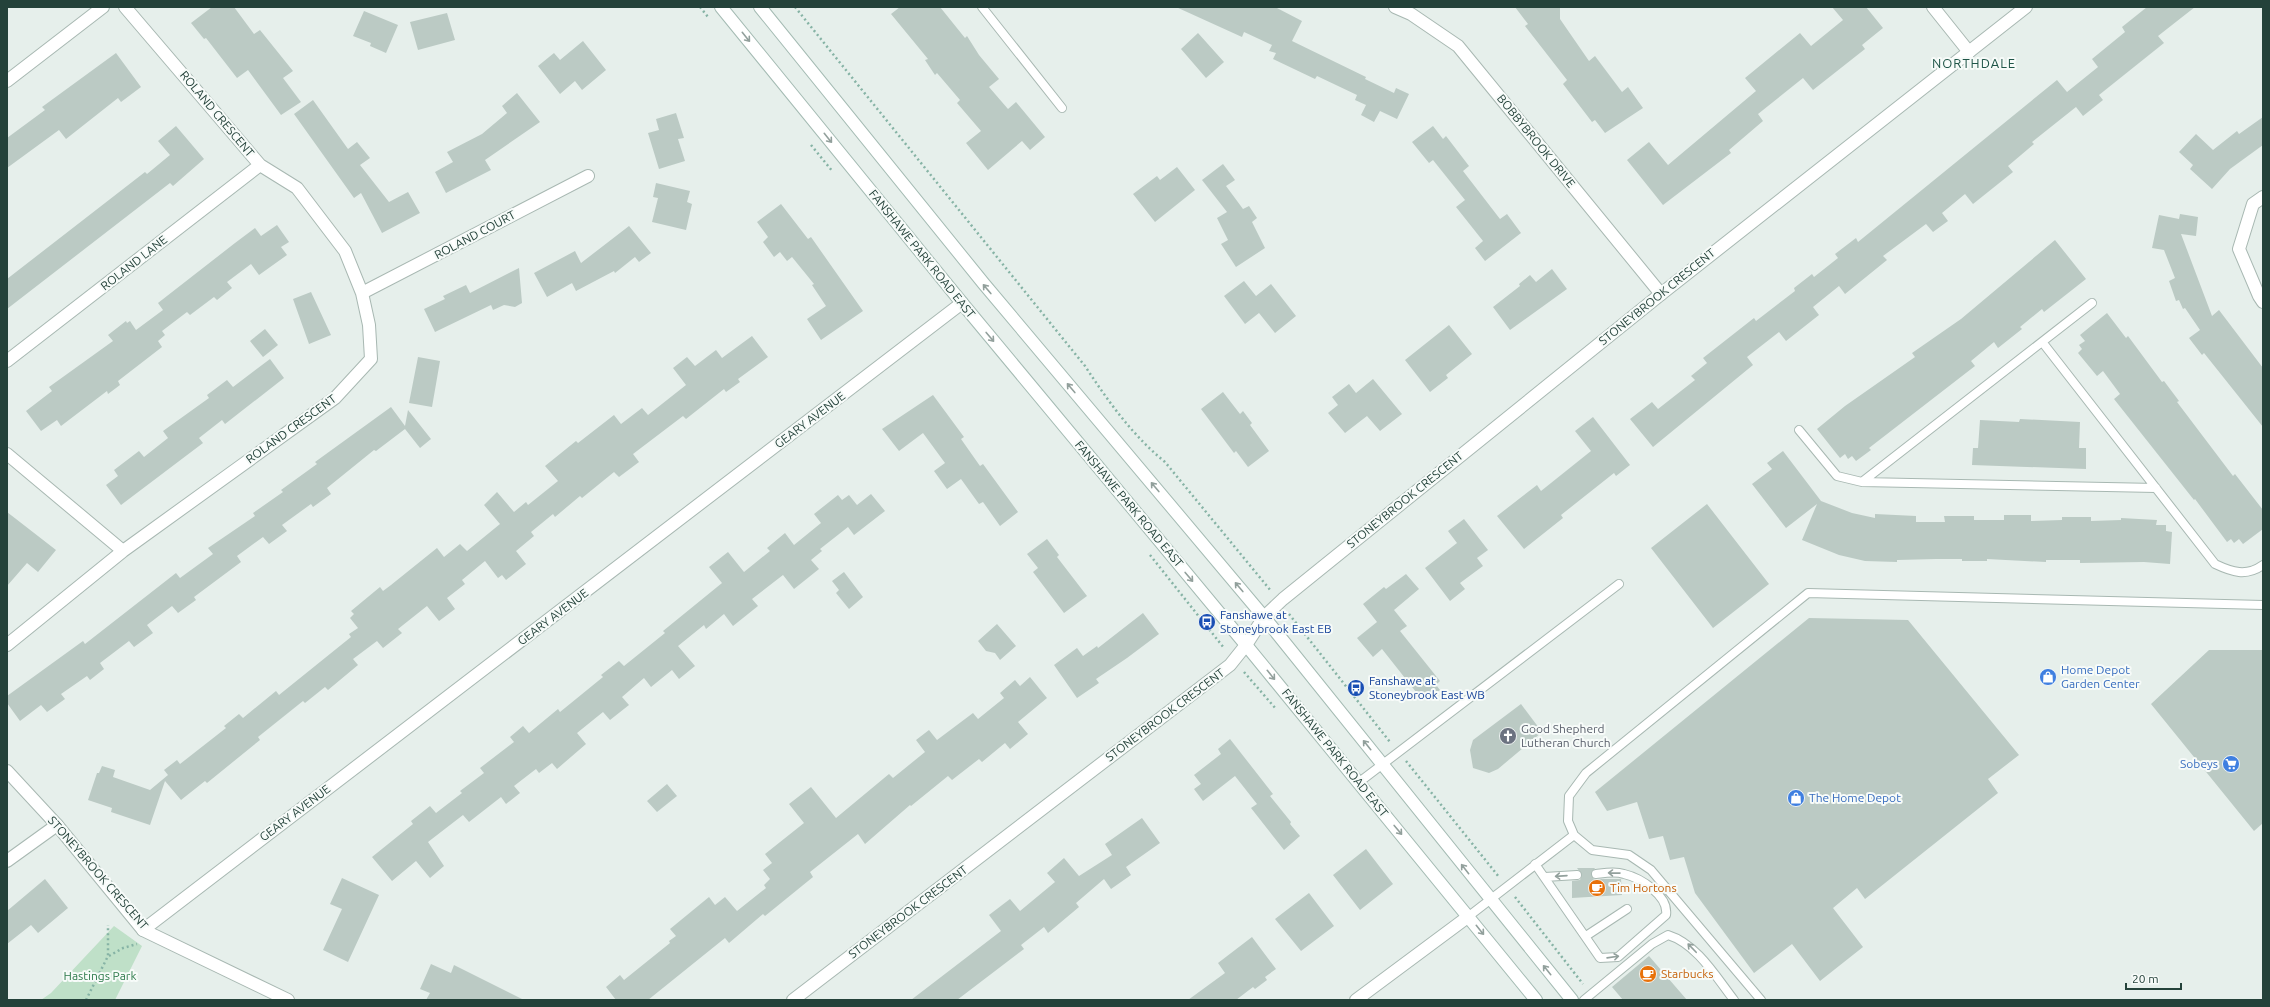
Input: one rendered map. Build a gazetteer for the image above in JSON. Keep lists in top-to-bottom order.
{
  "streets": {
    "street": [
      "ROLAND CRESCENT",
      "BOBBYBROOK DRIVE",
      "ROLAND COURT",
      "FANSHAWE PARK ROAD EAST",
      "ROLAND LANE",
      "STONEYBROOK CRESCENT",
      "GEARY AVENUE"
    ]
  },
  "crossings": [
    ["ROLAND CRESCENT", "ROLAND COURT"],
    ["ROLAND CRESCENT", "ROLAND LANE"],
    ["BOBBYBROOK DRIVE", "STONEYBROOK CRESCENT"],
    ["FANSHAWE PARK ROAD EAST", "STONEYBROOK CRESCENT"],
    ["FANSHAWE PARK ROAD EAST", "GEARY AVENUE"],
    ["STONEYBROOK CRESCENT", "GEARY AVENUE"]
  ],
  "districts": ["NORTHDALE"],
  "parks": ["Hastings Park"],
  "places": {
    "bus stop": ["Fanshawe at Stoneybrook East EB", "Fanshawe at Stoneybrook East WB"],
    "shop": ["Home Depot Garden Center", "The Home Depot"],
    "church": ["Good Shepherd Lutheran Church"],
    "supermarket": ["Sobeys"],
    "cafe": ["Tim Hortons", "Starbucks"]
  },
  "scale_bar": "20 m"
}
